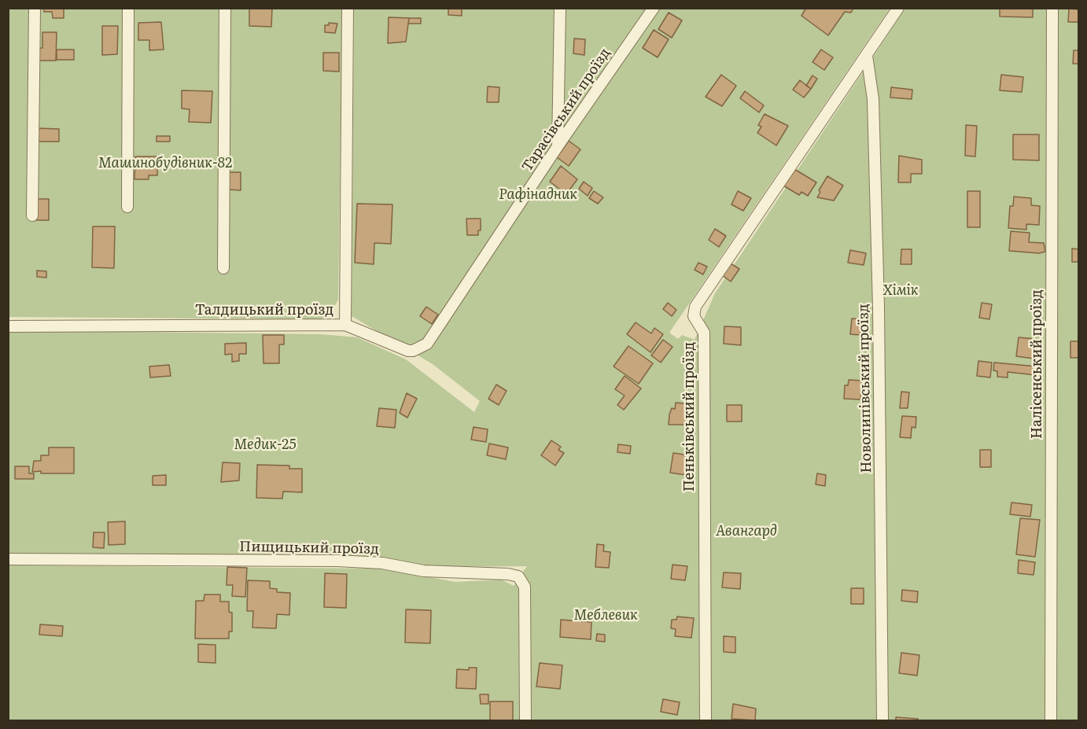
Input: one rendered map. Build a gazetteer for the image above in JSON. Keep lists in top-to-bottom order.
{
  "streets": {
    "lane": [
      "Тарасівський проїзд",
      "Талдицький проїзд",
      "Налісенський проїзд",
      "Новолипівський проїзд",
      "Пеньківський проїзд",
      "Пищицький проїзд"
    ]
  },
  "crossings": [
    ["Тарасівський проїзд", "Талдицький проїзд"],
    ["Новолипівський проїзд", "Пеньківський проїзд"]
  ],
  "parks": [
    "Машинобудівник-82",
    "Рафінадник",
    "Хімік",
    "Медик-25",
    "Авангард",
    "Меблевик"
  ]
}
